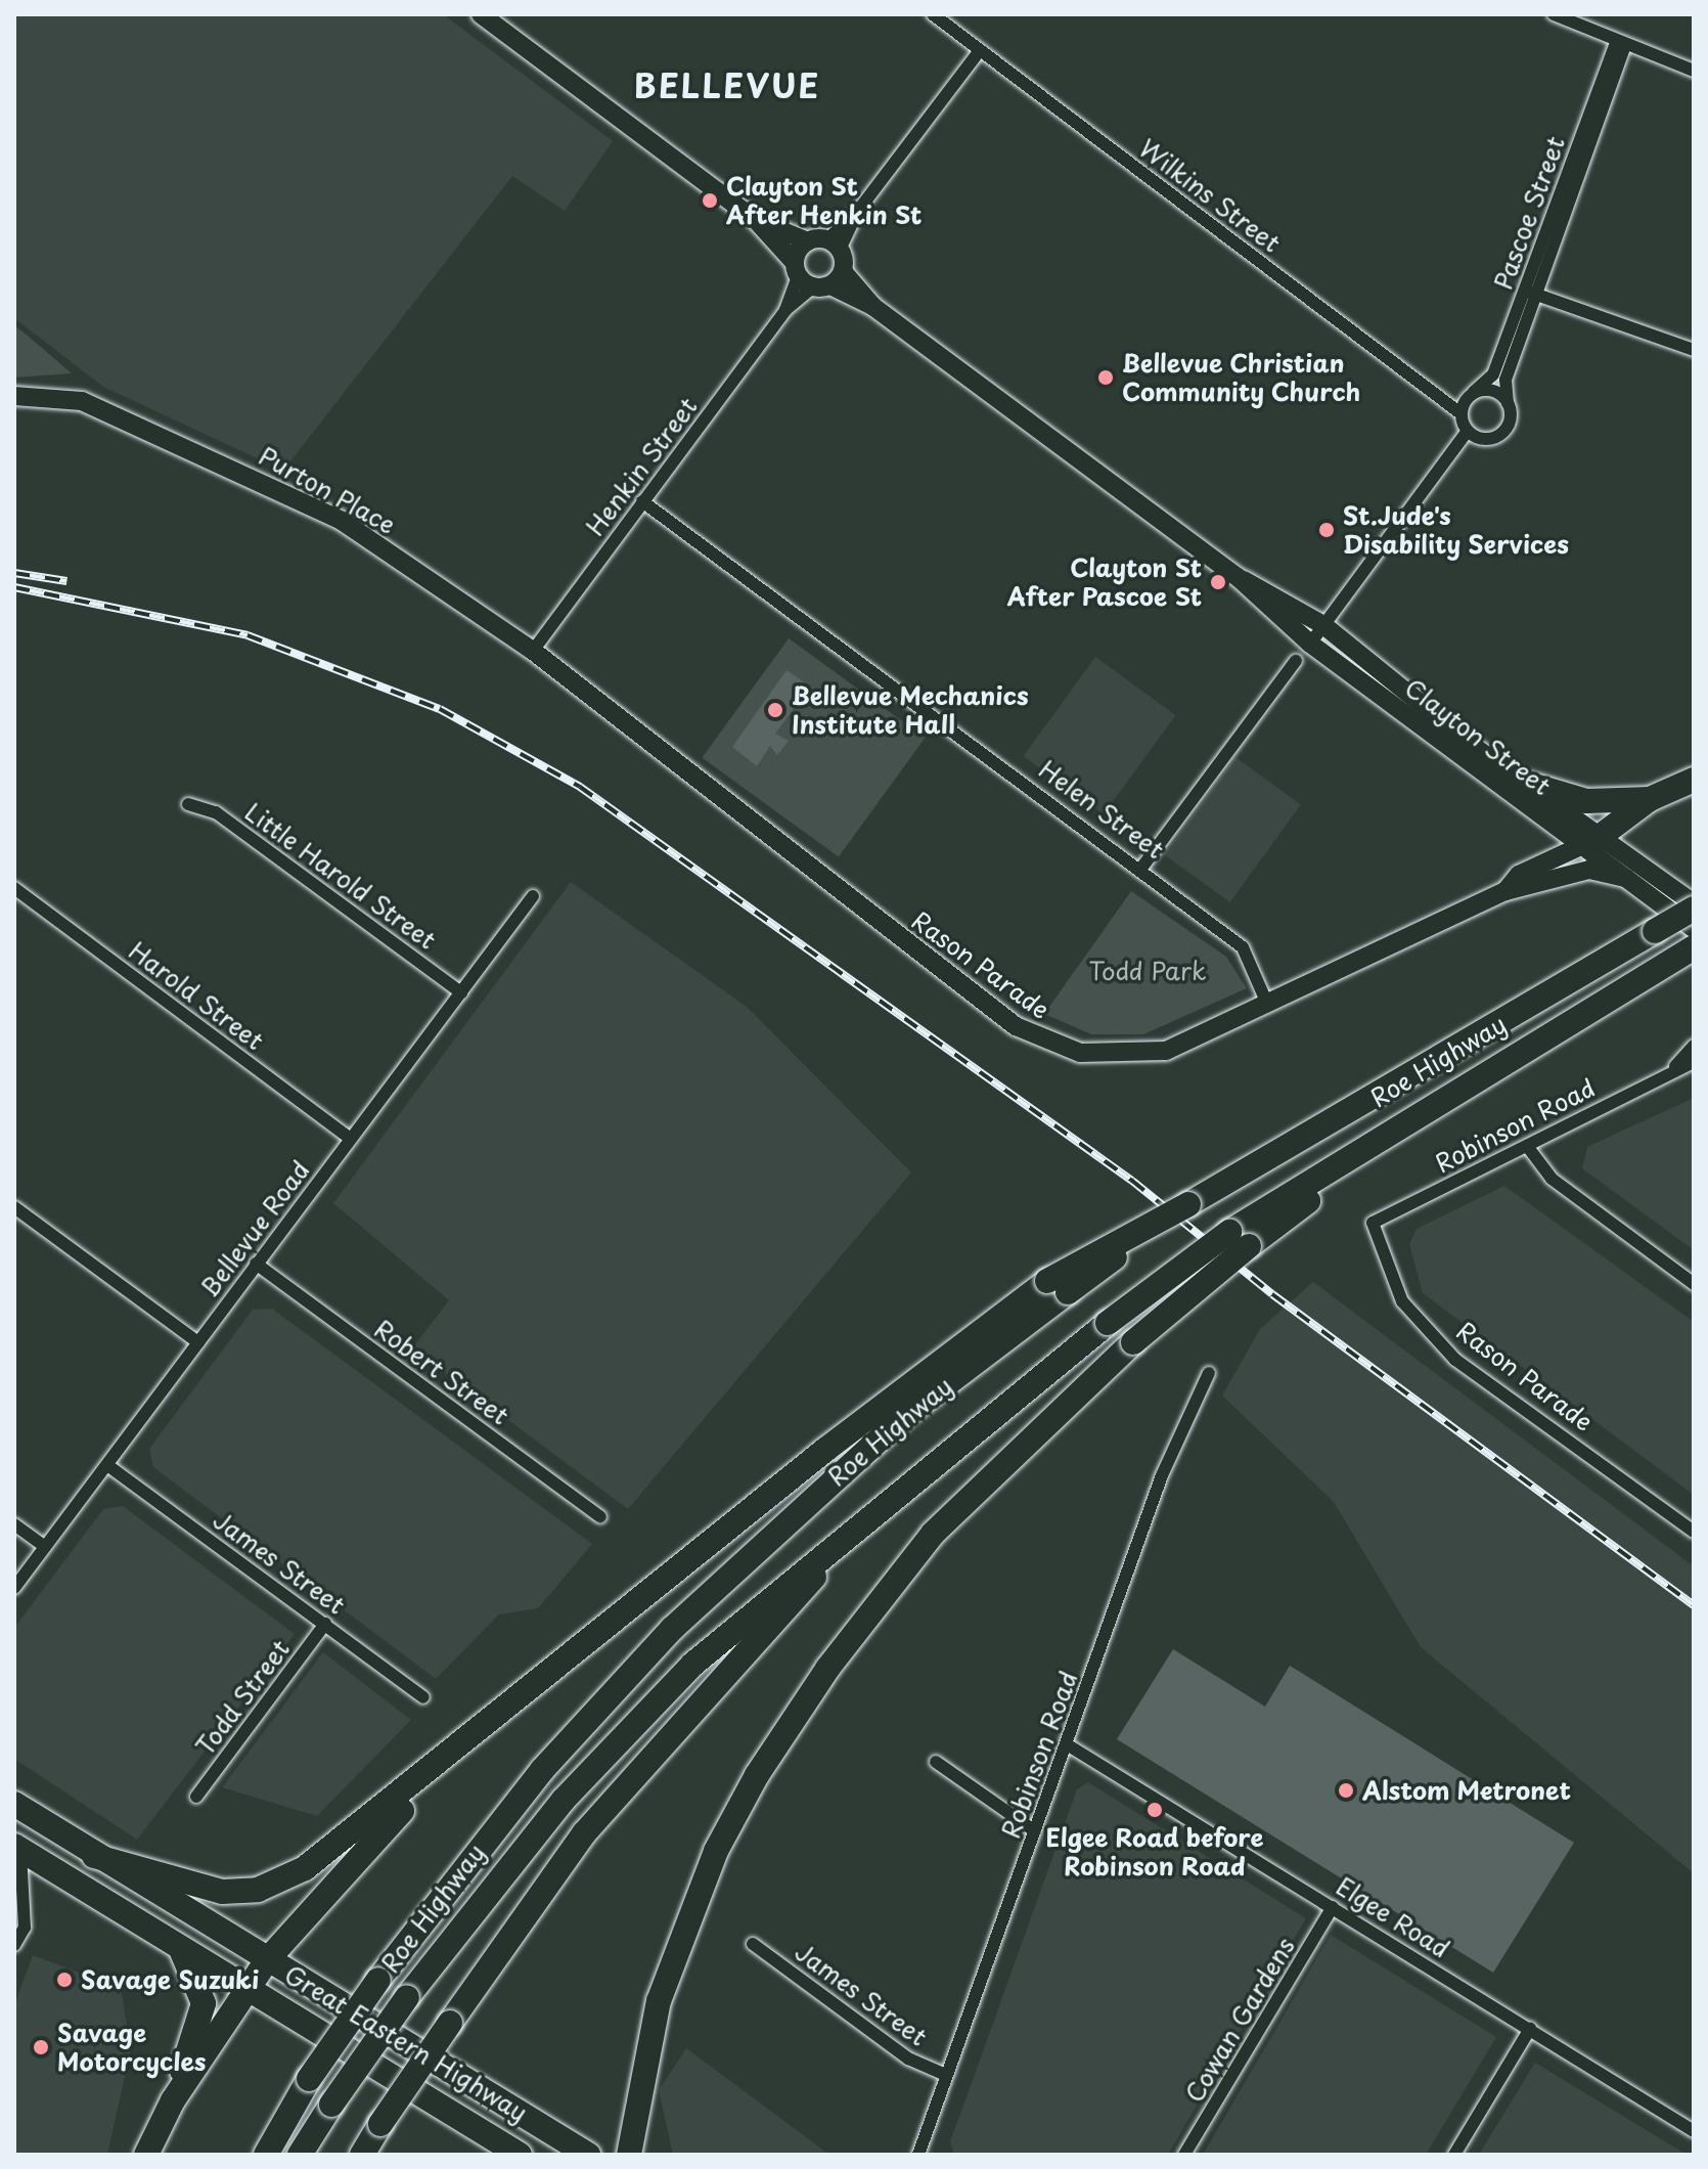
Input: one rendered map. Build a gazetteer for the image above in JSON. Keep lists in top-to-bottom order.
{
  "streets": {
    "highway": ["Roe Highway", "Great Eastern Highway"],
    "main road": ["Purton Place", "Clayton Street", "Rason Parade"],
    "street": [
      "Wilkins Street",
      "Pascoe Street",
      "Henkin Street",
      "Helen Street",
      "Little Harold Street",
      "Harold Street",
      "Robinson Road",
      "Bellevue Road",
      "Robert Street",
      "James Street",
      "Todd Street",
      "Elgee Road",
      "Cowan Gardens"
    ]
  },
  "crossings": [
    ["Wilkins Street", "Pascoe Street"],
    ["Henkin Street", "Purton Place"],
    ["Henkin Street", "Clayton Street"],
    ["Henkin Street", "Helen Street"],
    ["Henkin Street", "Rason Parade"],
    ["Purton Place", "Rason Parade"],
    ["Clayton Street", "Rason Parade"],
    ["Clayton Street", "Roe Highway"],
    ["Helen Street", "Rason Parade"],
    ["Little Harold Street", "Bellevue Road"],
    ["Rason Parade", "Robinson Road"],
    ["Harold Street", "Bellevue Road"],
    ["Robinson Road", "James Street"],
    ["Robinson Road", "Elgee Road"],
    ["Bellevue Road", "Robert Street"],
    ["Bellevue Road", "James Street"],
    ["James Street", "Todd Street"],
    ["Elgee Road", "Cowan Gardens"]
  ],
  "districts": ["BELLEVUE"],
  "parks": ["Todd Park"],
  "places": [
    "Clayton St After Henkin St",
    "Bellevue Christian Community Church",
    "St.Jude's Disability Services",
    "Clayton St After Pascoe St",
    "Bellevue Mechanics Institute Hall",
    "Alstom Metronet",
    "Elgee Road before Robinson Road",
    "Savage Suzuki",
    "Savage Motorcycles"
  ]
}
